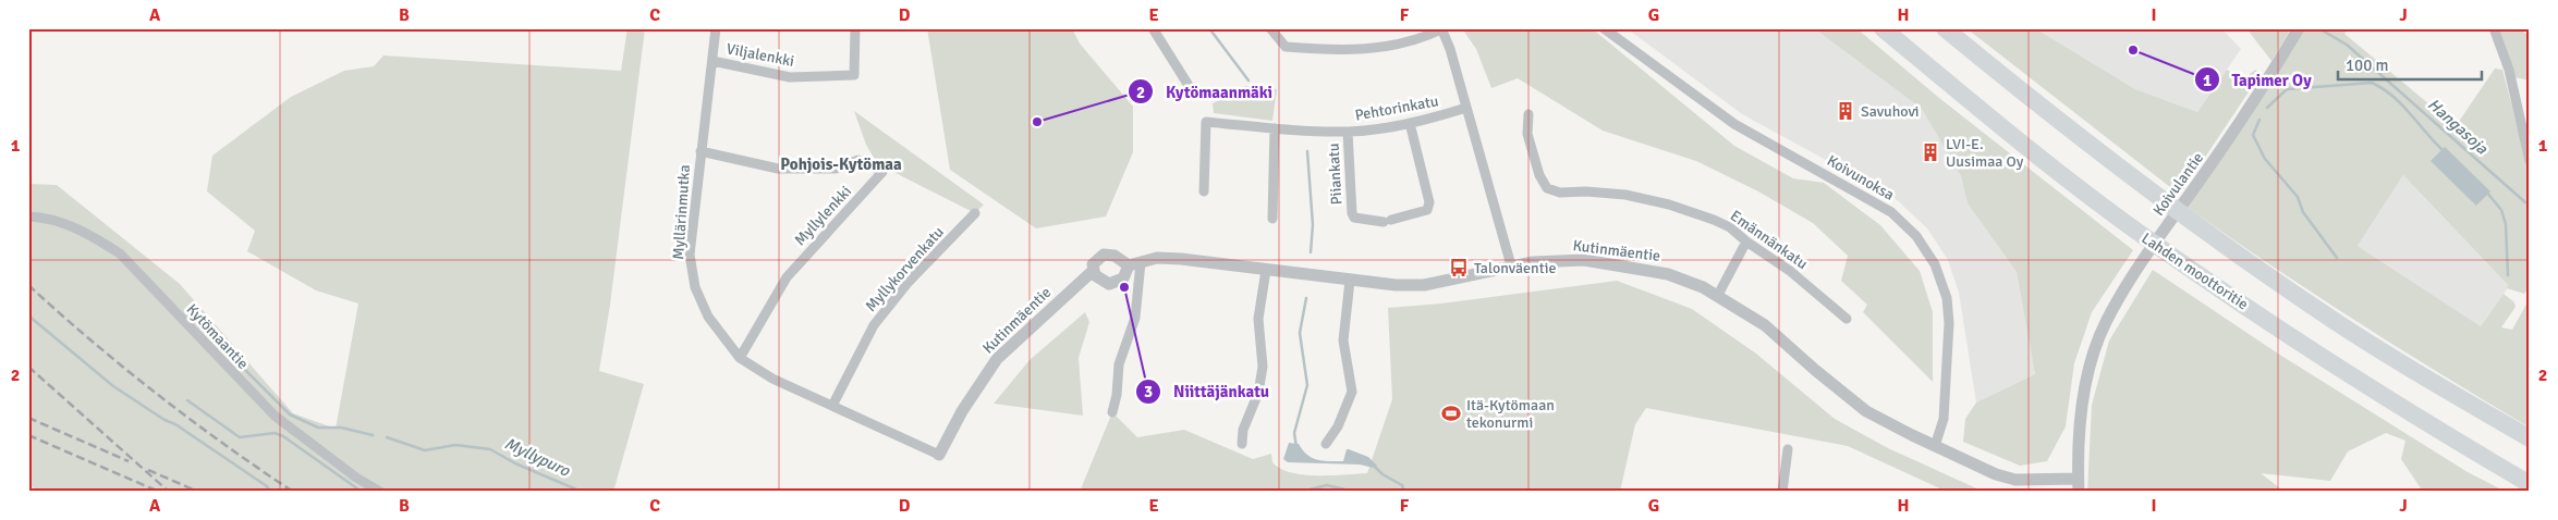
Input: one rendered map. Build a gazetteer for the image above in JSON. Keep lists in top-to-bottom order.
{
  "streets": {
    "highway": ["Lahden moottoritie"],
    "street": [
      "Viljalenkki",
      "Pehtorinkatu",
      "Piiankatu",
      "Koivunoksa",
      "Koivulantie",
      "Myllärinmutka",
      "Myllylenkki",
      "Emännänkatu",
      "Kutinmäentie",
      "Myllykorvenkatu",
      "Kytömaantie"
    ]
  },
  "crossings": [
    ["Viljalenkki", "Myllärinmutka"],
    ["Pehtorinkatu", "Piiankatu"],
    ["Koivunoksa", "Kutinmäentie"],
    ["Koivulantie", "Kutinmäentie"],
    ["Myllärinmutka", "Myllylenkki"],
    ["Myllärinmutka", "Kutinmäentie"],
    ["Myllärinmutka", "Myllykorvenkatu"]
  ],
  "districts": ["Pohjois-Kytömaa"],
  "water": ["Hangasoja", "Myllypuro"],
  "places": {
    "other": ["Tapimer Oy", "Kytömaanmäki", "Niittäjänkatu"],
    "building": ["Savuhovi", "LVI-E. Uusimaa Oy"],
    "bus stop": ["Talonväentie"],
    "sports": ["Itä-Kytömaan tekonurmi"]
  },
  "scale_bar": "100 m",
  "grid": {
    "columns": [
      "A",
      "B",
      "C",
      "D",
      "E",
      "F",
      "G",
      "H",
      "I",
      "J"
    ],
    "rows": ["1", "2"]
  }
}
